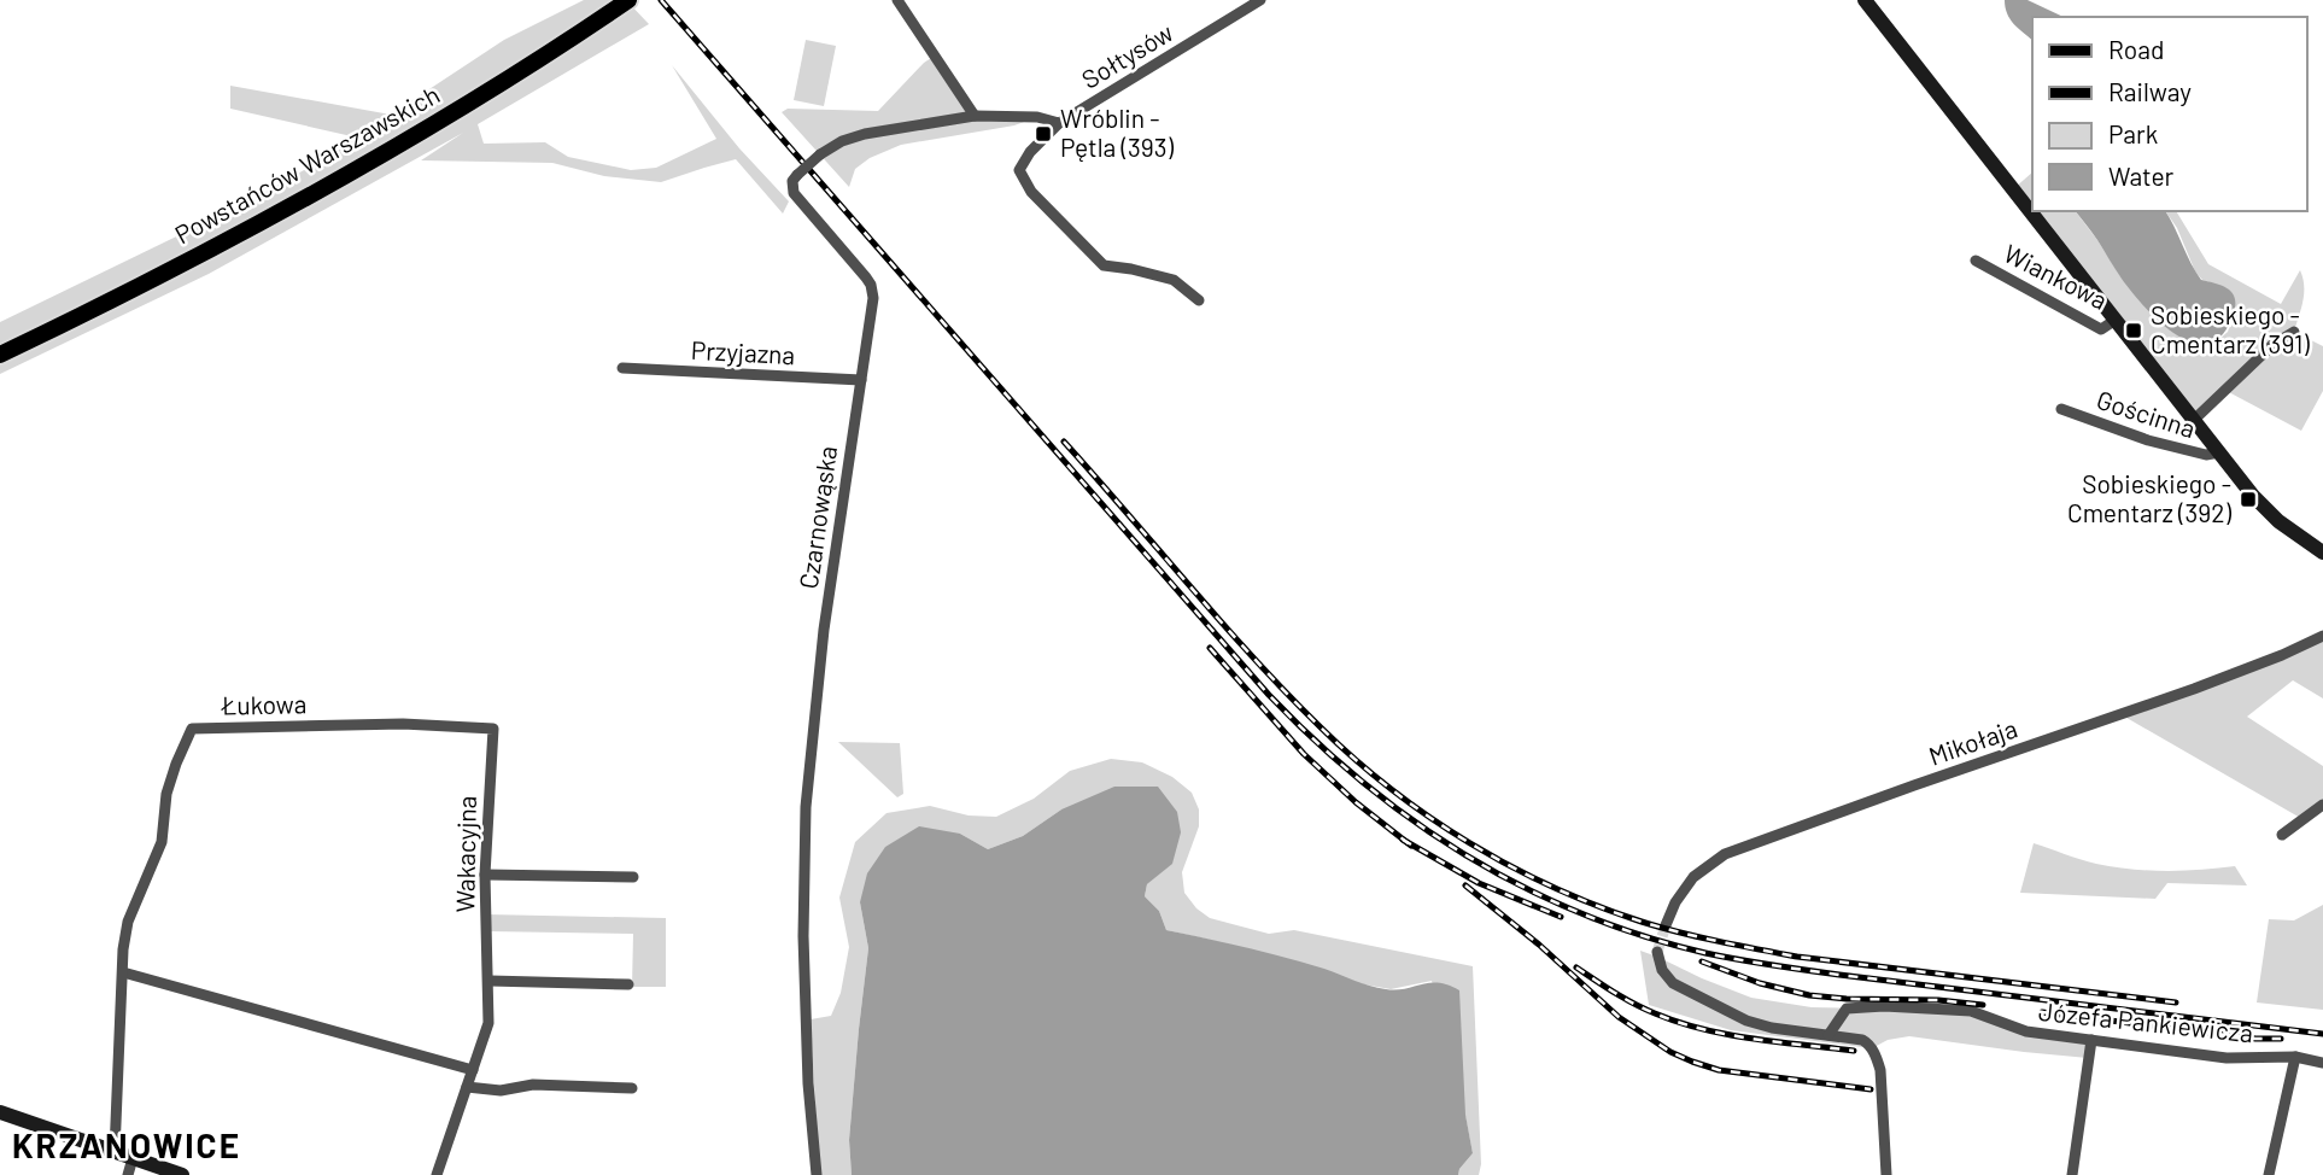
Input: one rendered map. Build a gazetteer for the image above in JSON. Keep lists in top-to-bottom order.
{
  "streets": {
    "main road": ["Powstańców Warszawskich"],
    "street": [
      "Sołtysów",
      "Wiankowa",
      "Przyjazna",
      "Gościnna",
      "Czarnowąska",
      "Łukowa",
      "Mikołaja",
      "Wakacyjna",
      "Józefa Pankiewicza"
    ]
  },
  "crossings": [
    ["Sołtysów", "Czarnowąska"],
    ["Przyjazna", "Czarnowąska"],
    ["Łukowa", "Wakacyjna"]
  ],
  "districts": ["KRZANOWICE"],
  "places": {
    "transit": ["Wróblin - Pętla (393)", "Sobieskiego - Cmentarz (391)", "Sobieskiego - Cmentarz (392)"]
  },
  "legend": [
    "Road",
    "Railway",
    "Park",
    "Water"
  ]
}
